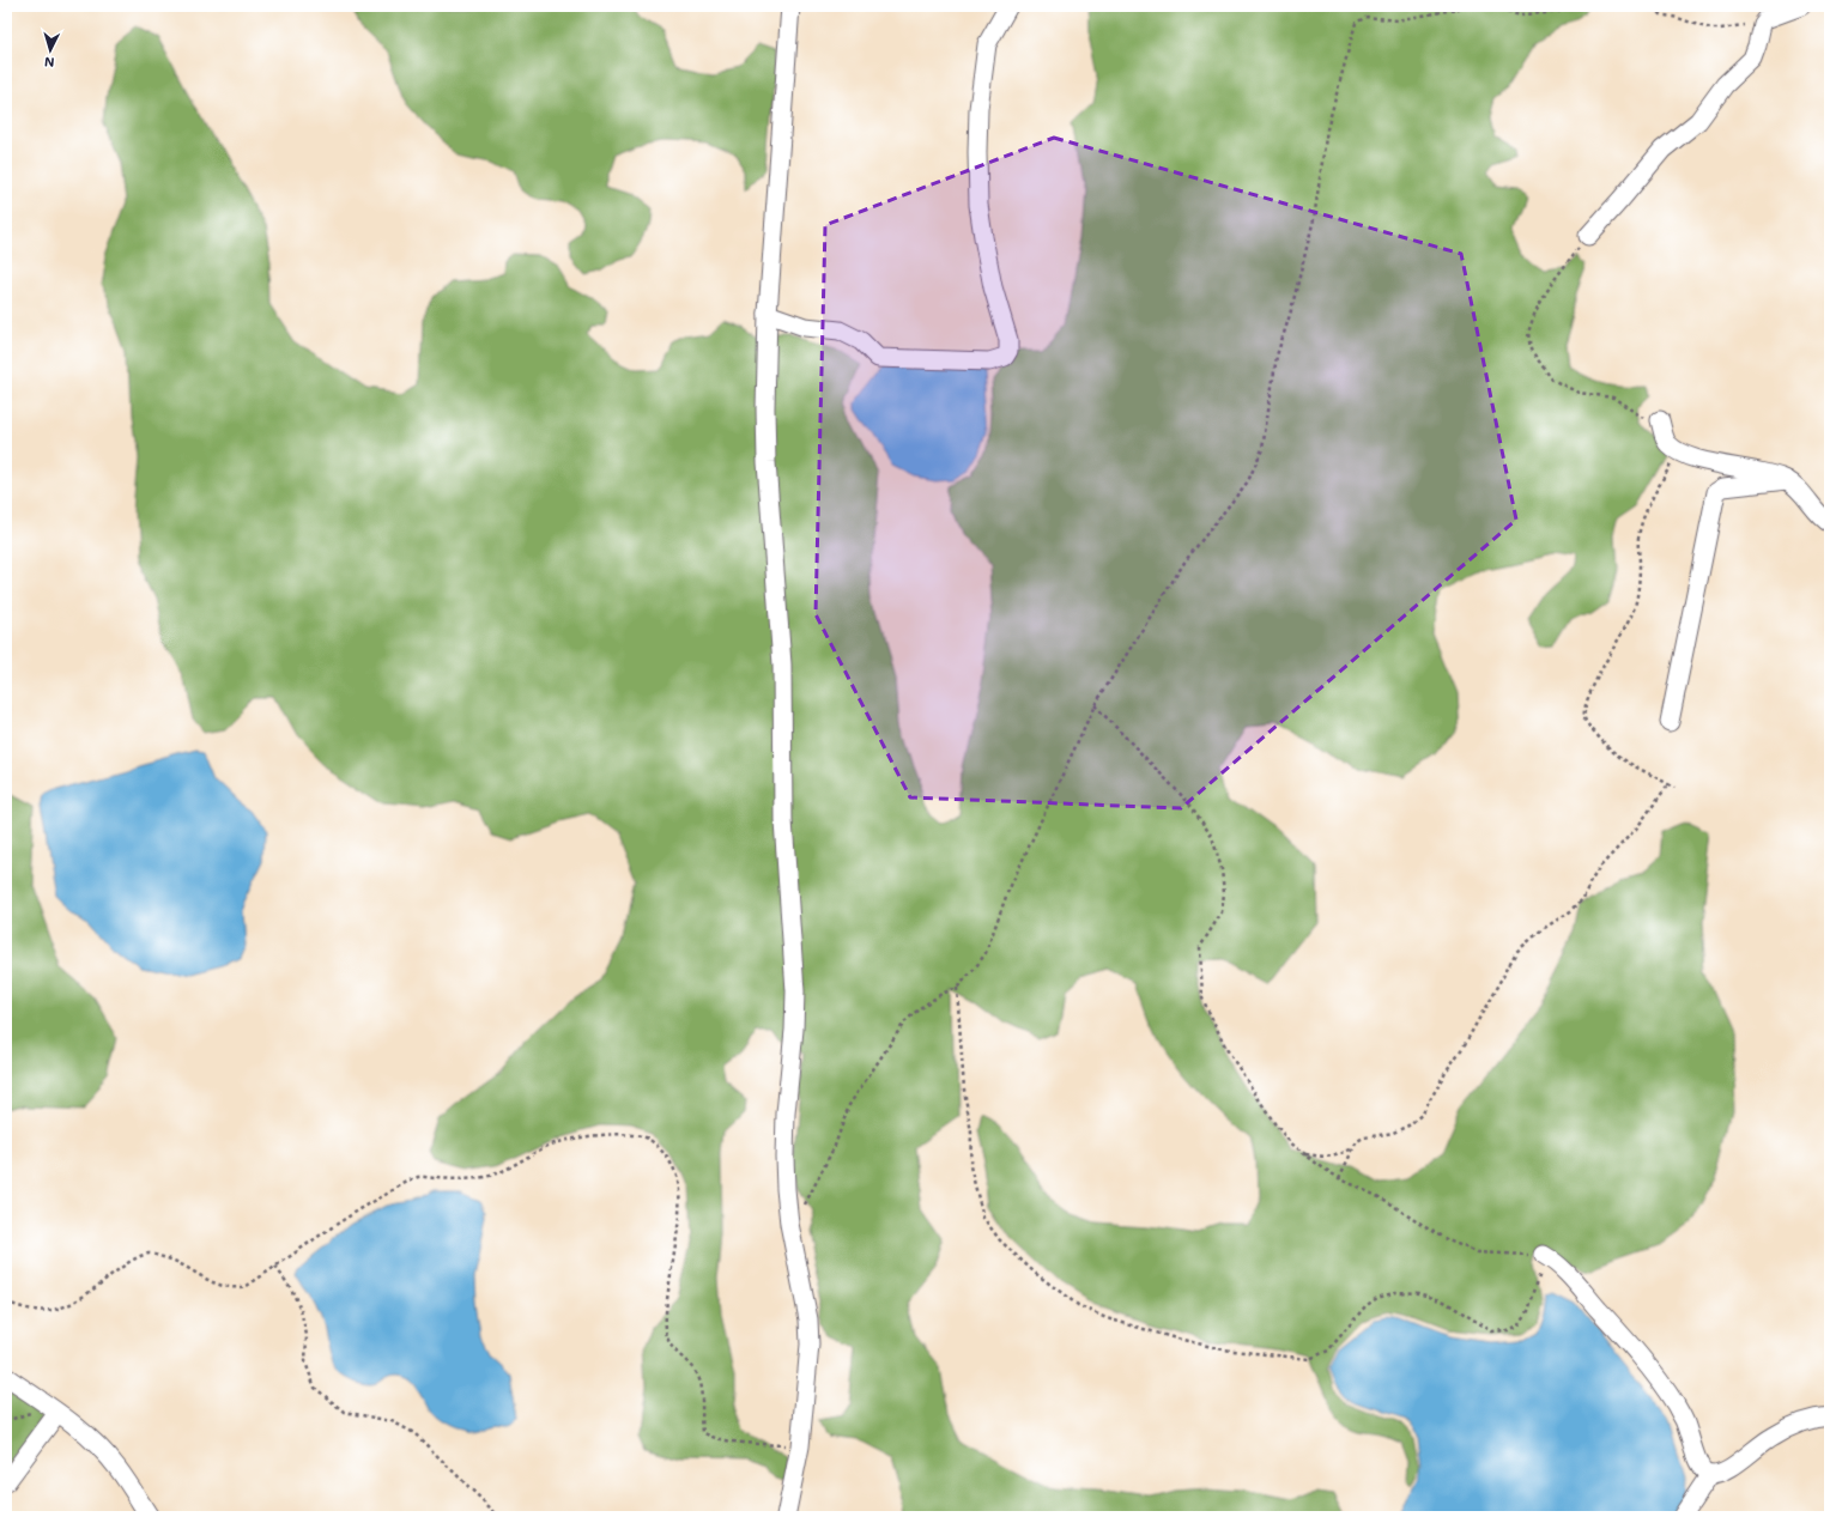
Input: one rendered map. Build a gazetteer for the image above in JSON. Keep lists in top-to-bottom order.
{
  "north": "bottom"
}
